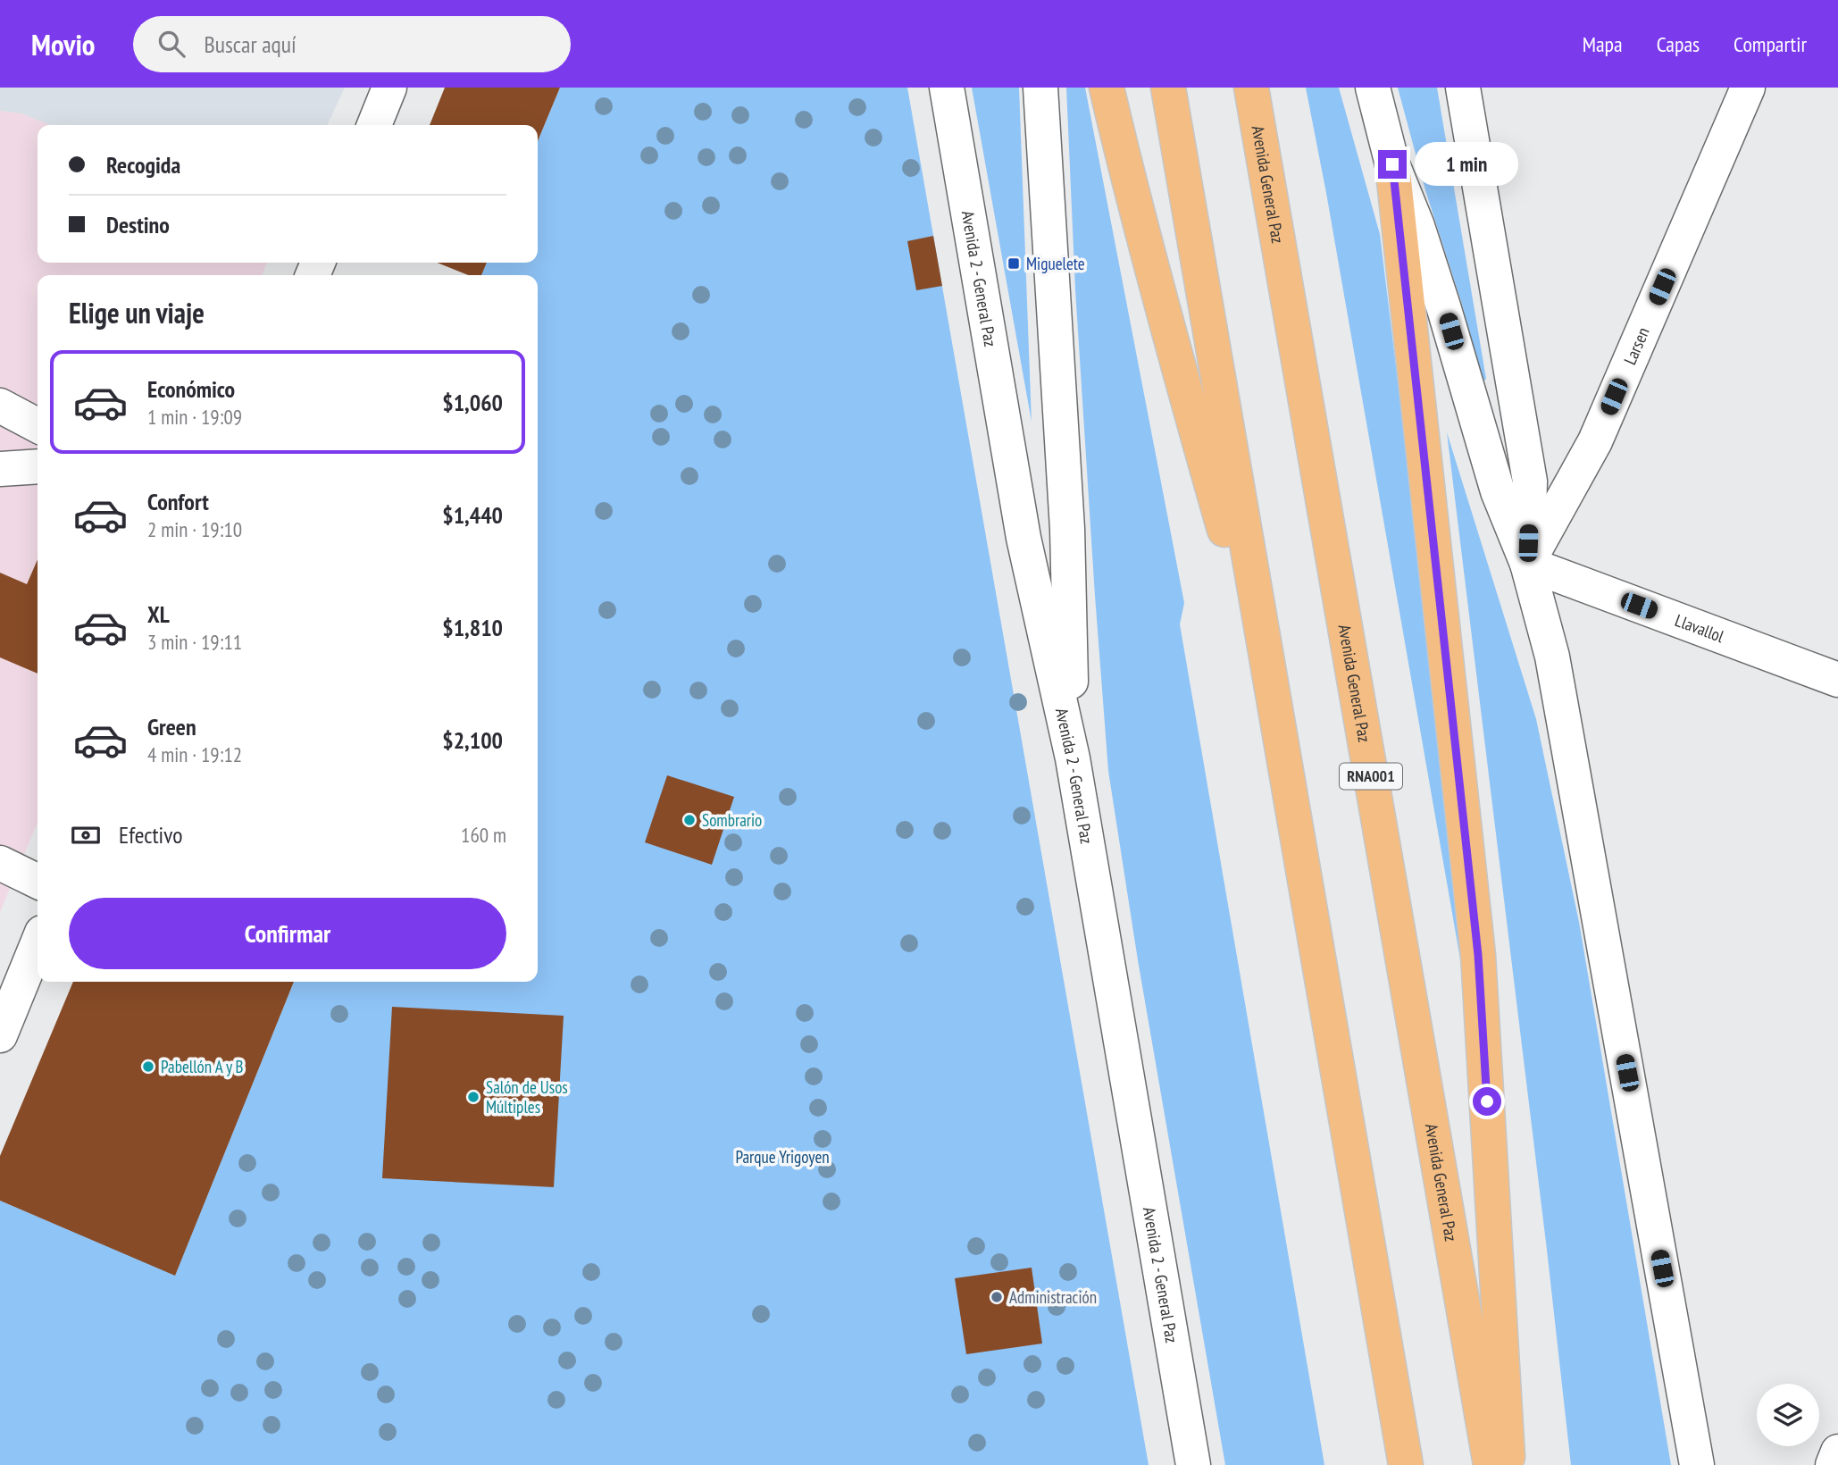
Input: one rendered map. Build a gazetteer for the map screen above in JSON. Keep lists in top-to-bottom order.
{
  "streets": {
    "highway": ["Avenida General Paz", "RNA001"],
    "street": ["Avenida 2 - General Paz", "Larsen", "Llavallol"]
  },
  "crossings": [
    ["Larsen", "Llavallol"]
  ],
  "parks": ["Parque Yrigoyen"],
  "places": {
    "transit": ["Miguelete"],
    "other": [
      "Sombrario",
      "Pabellón A y B",
      "Salón de Usos Múltiples",
      "Administración"
    ]
  },
  "page": {
    "header": "Movio",
    "search": "Buscar aquí",
    "nav": ["Mapa", "Capas", "Compartir"],
    "banner": ["Recogida", "Destino"],
    "bubble": "1 min",
    "heading": "Elige un viaje",
    "list": [
      {
        "name": "Económico",
        "note": "1 min · 19:09",
        "value": "$1,060"
      },
      {
        "name": "Confort",
        "note": "2 min · 19:10",
        "value": "$1,440"
      },
      {
        "name": "XL",
        "note": "3 min · 19:11",
        "value": "$1,810"
      },
      {
        "name": "Green",
        "note": "4 min · 19:12",
        "value": "$2,100"
      }
    ],
    "pay": ["Efectivo", "160 m"],
    "buttons": "Confirmar"
  }
}
